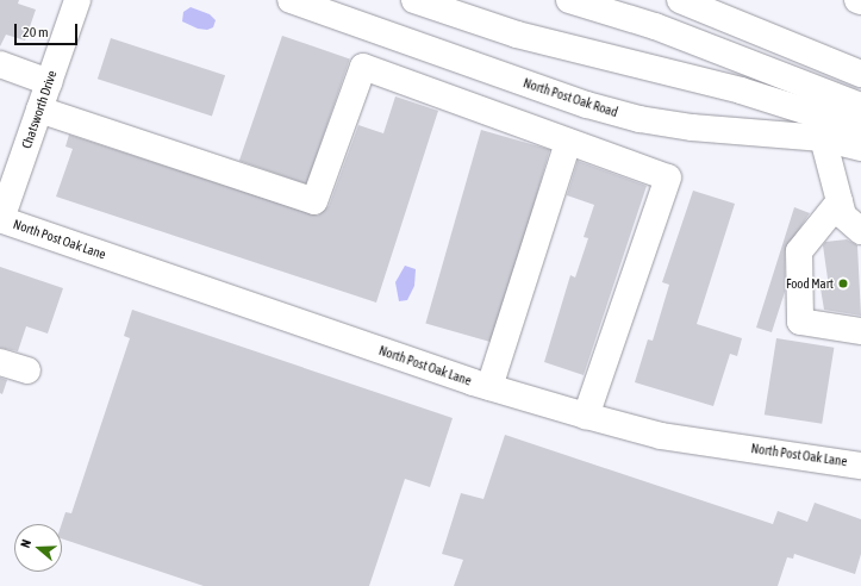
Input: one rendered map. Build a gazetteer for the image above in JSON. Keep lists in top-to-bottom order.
{
  "streets": {
    "main road": ["North Post Oak Road", "Chatsworth Drive", "North Post Oak Lane"]
  },
  "crossings": [
    ["Chatsworth Drive", "North Post Oak Lane"]
  ],
  "places": ["Food Mart"],
  "scale_bar": "20 m",
  "north": "left"
}
